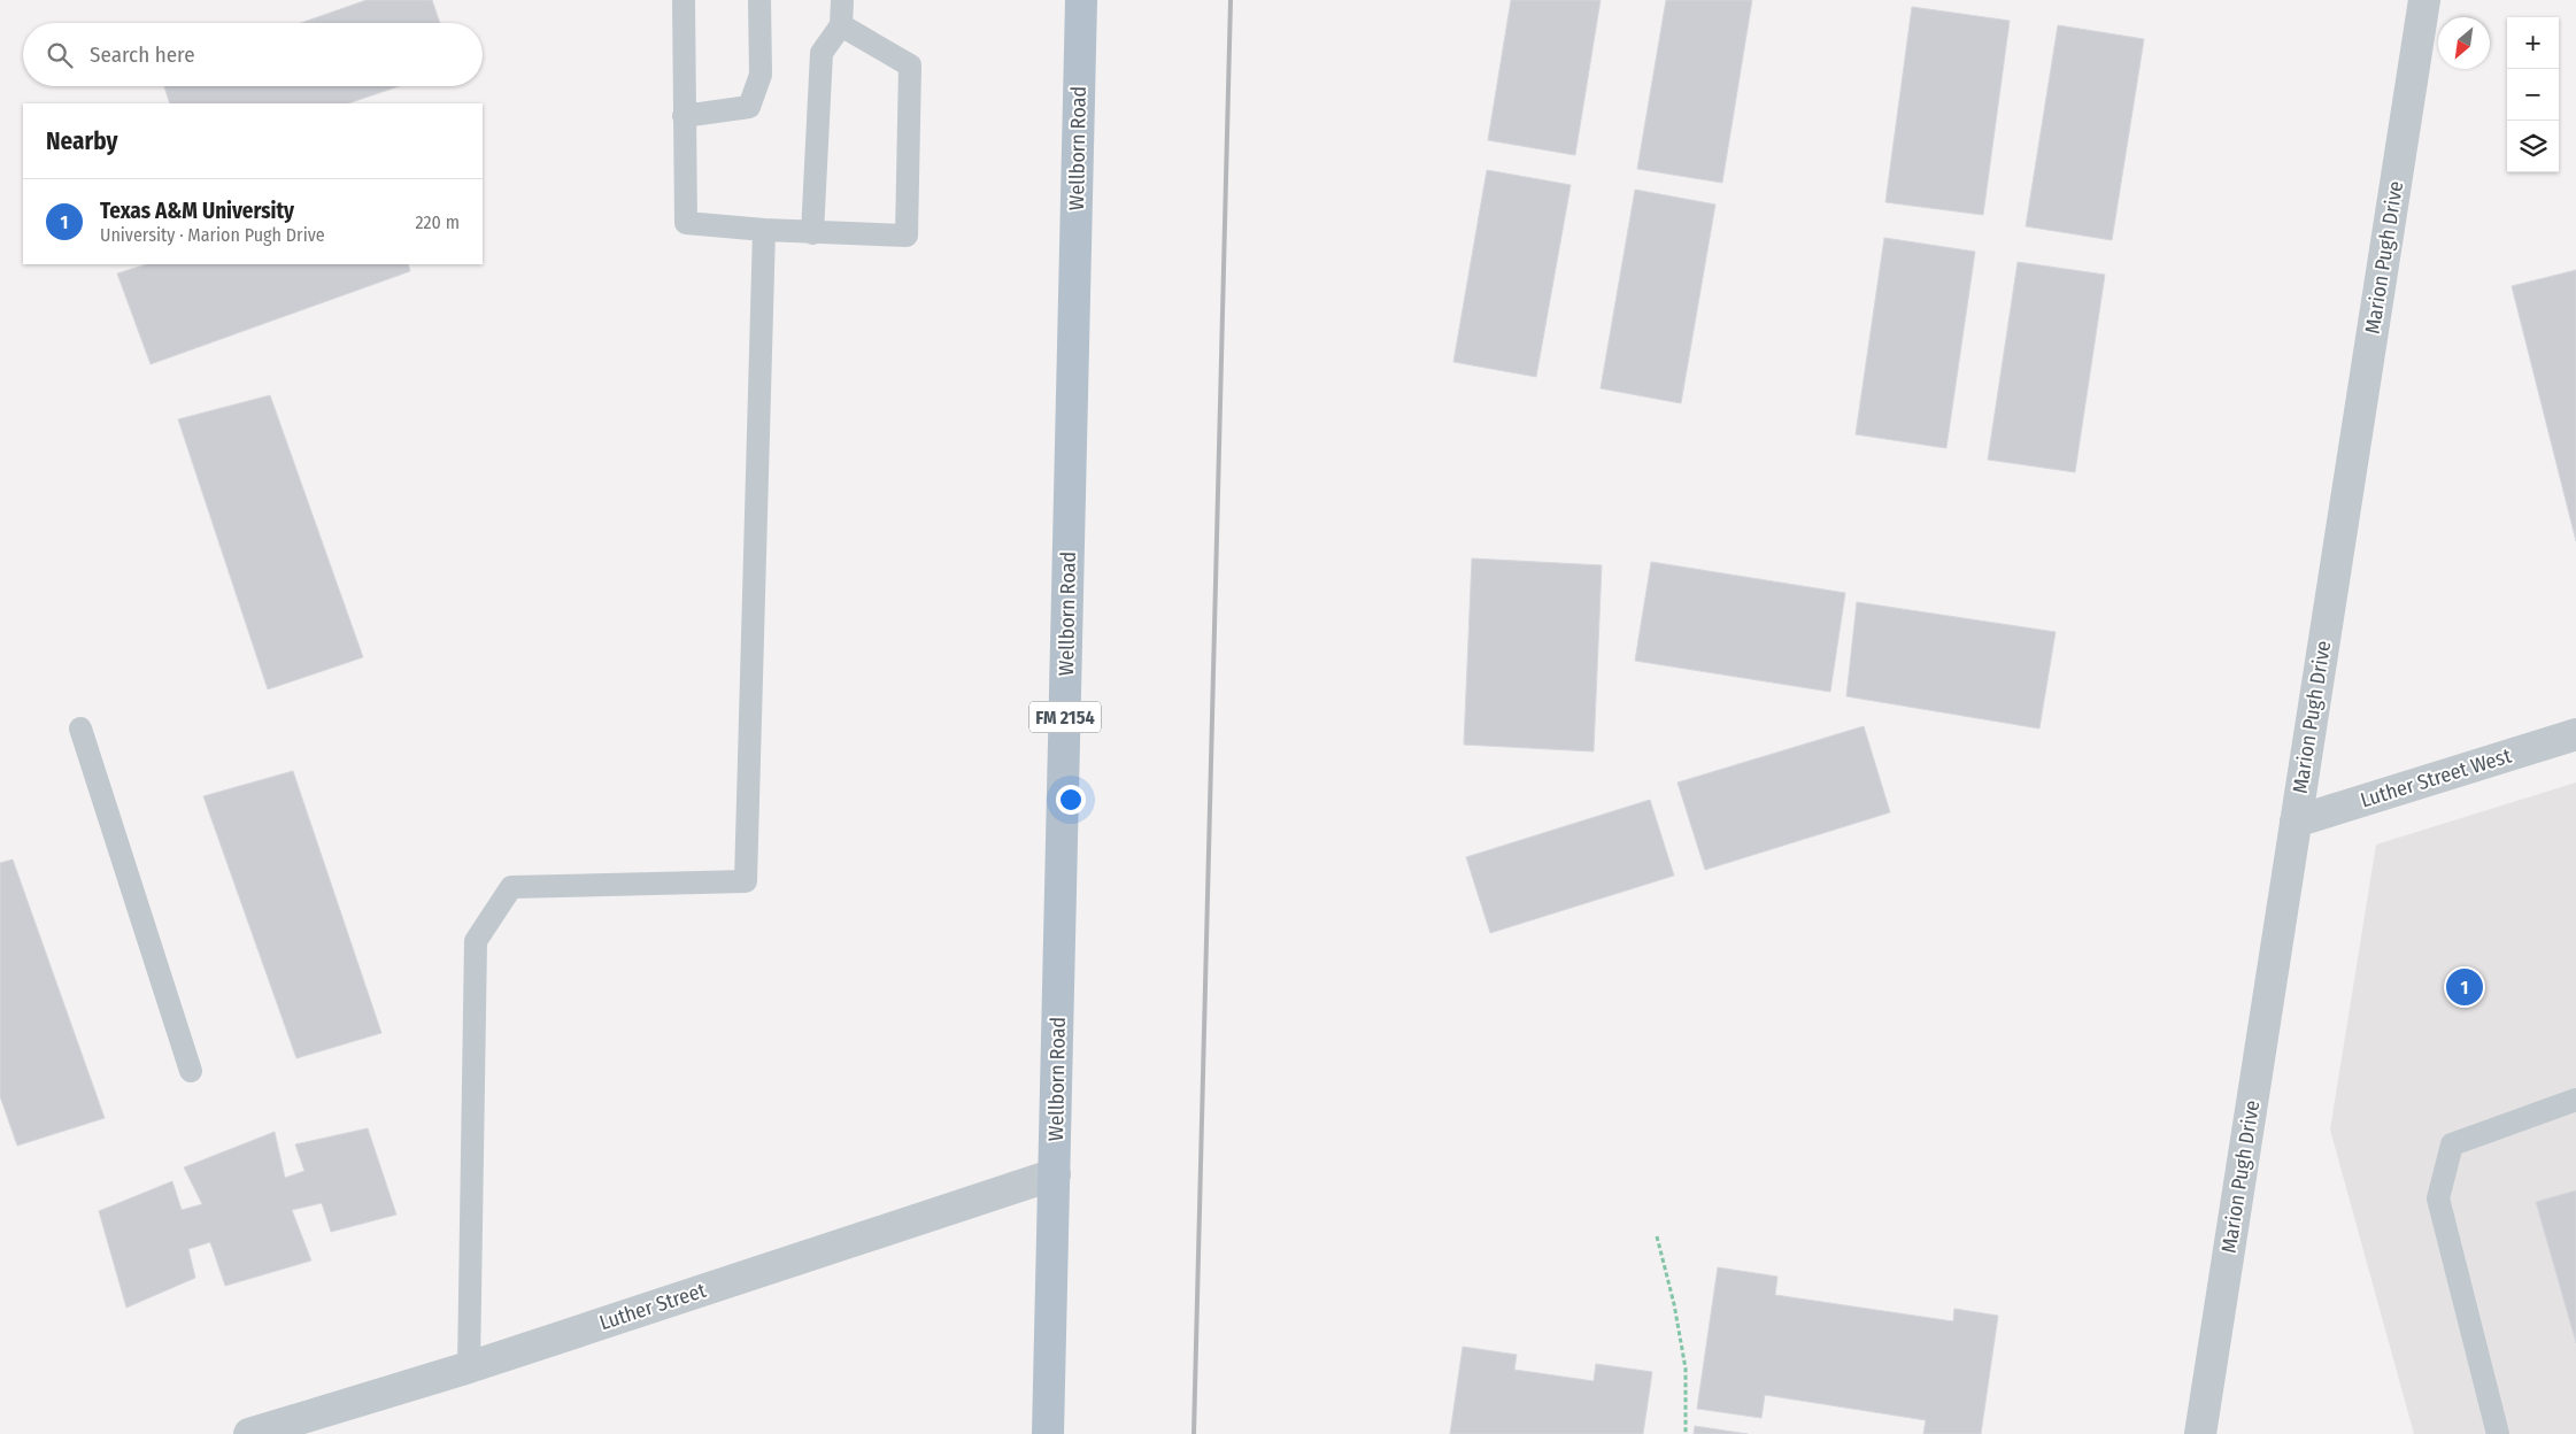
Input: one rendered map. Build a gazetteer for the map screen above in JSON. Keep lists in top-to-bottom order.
{
  "streets": {
    "main road": ["Wellborn Road", "FM 2154"],
    "street": ["Marion Pugh Drive", "Luther Street West", "Luther Street"]
  },
  "crossings": [
    ["Wellborn Road", "Luther Street"],
    ["Marion Pugh Drive", "Luther Street West"]
  ],
  "north": "bottom left",
  "page": {
    "map_buttons": ["+", "−"],
    "search": "Search here",
    "heading": "Nearby",
    "list": [
      {
        "mark": "1",
        "name": "Texas A&M University",
        "note": "University · Marion Pugh Drive",
        "value": "220 m"
      }
    ],
    "pins": "1"
  }
}
